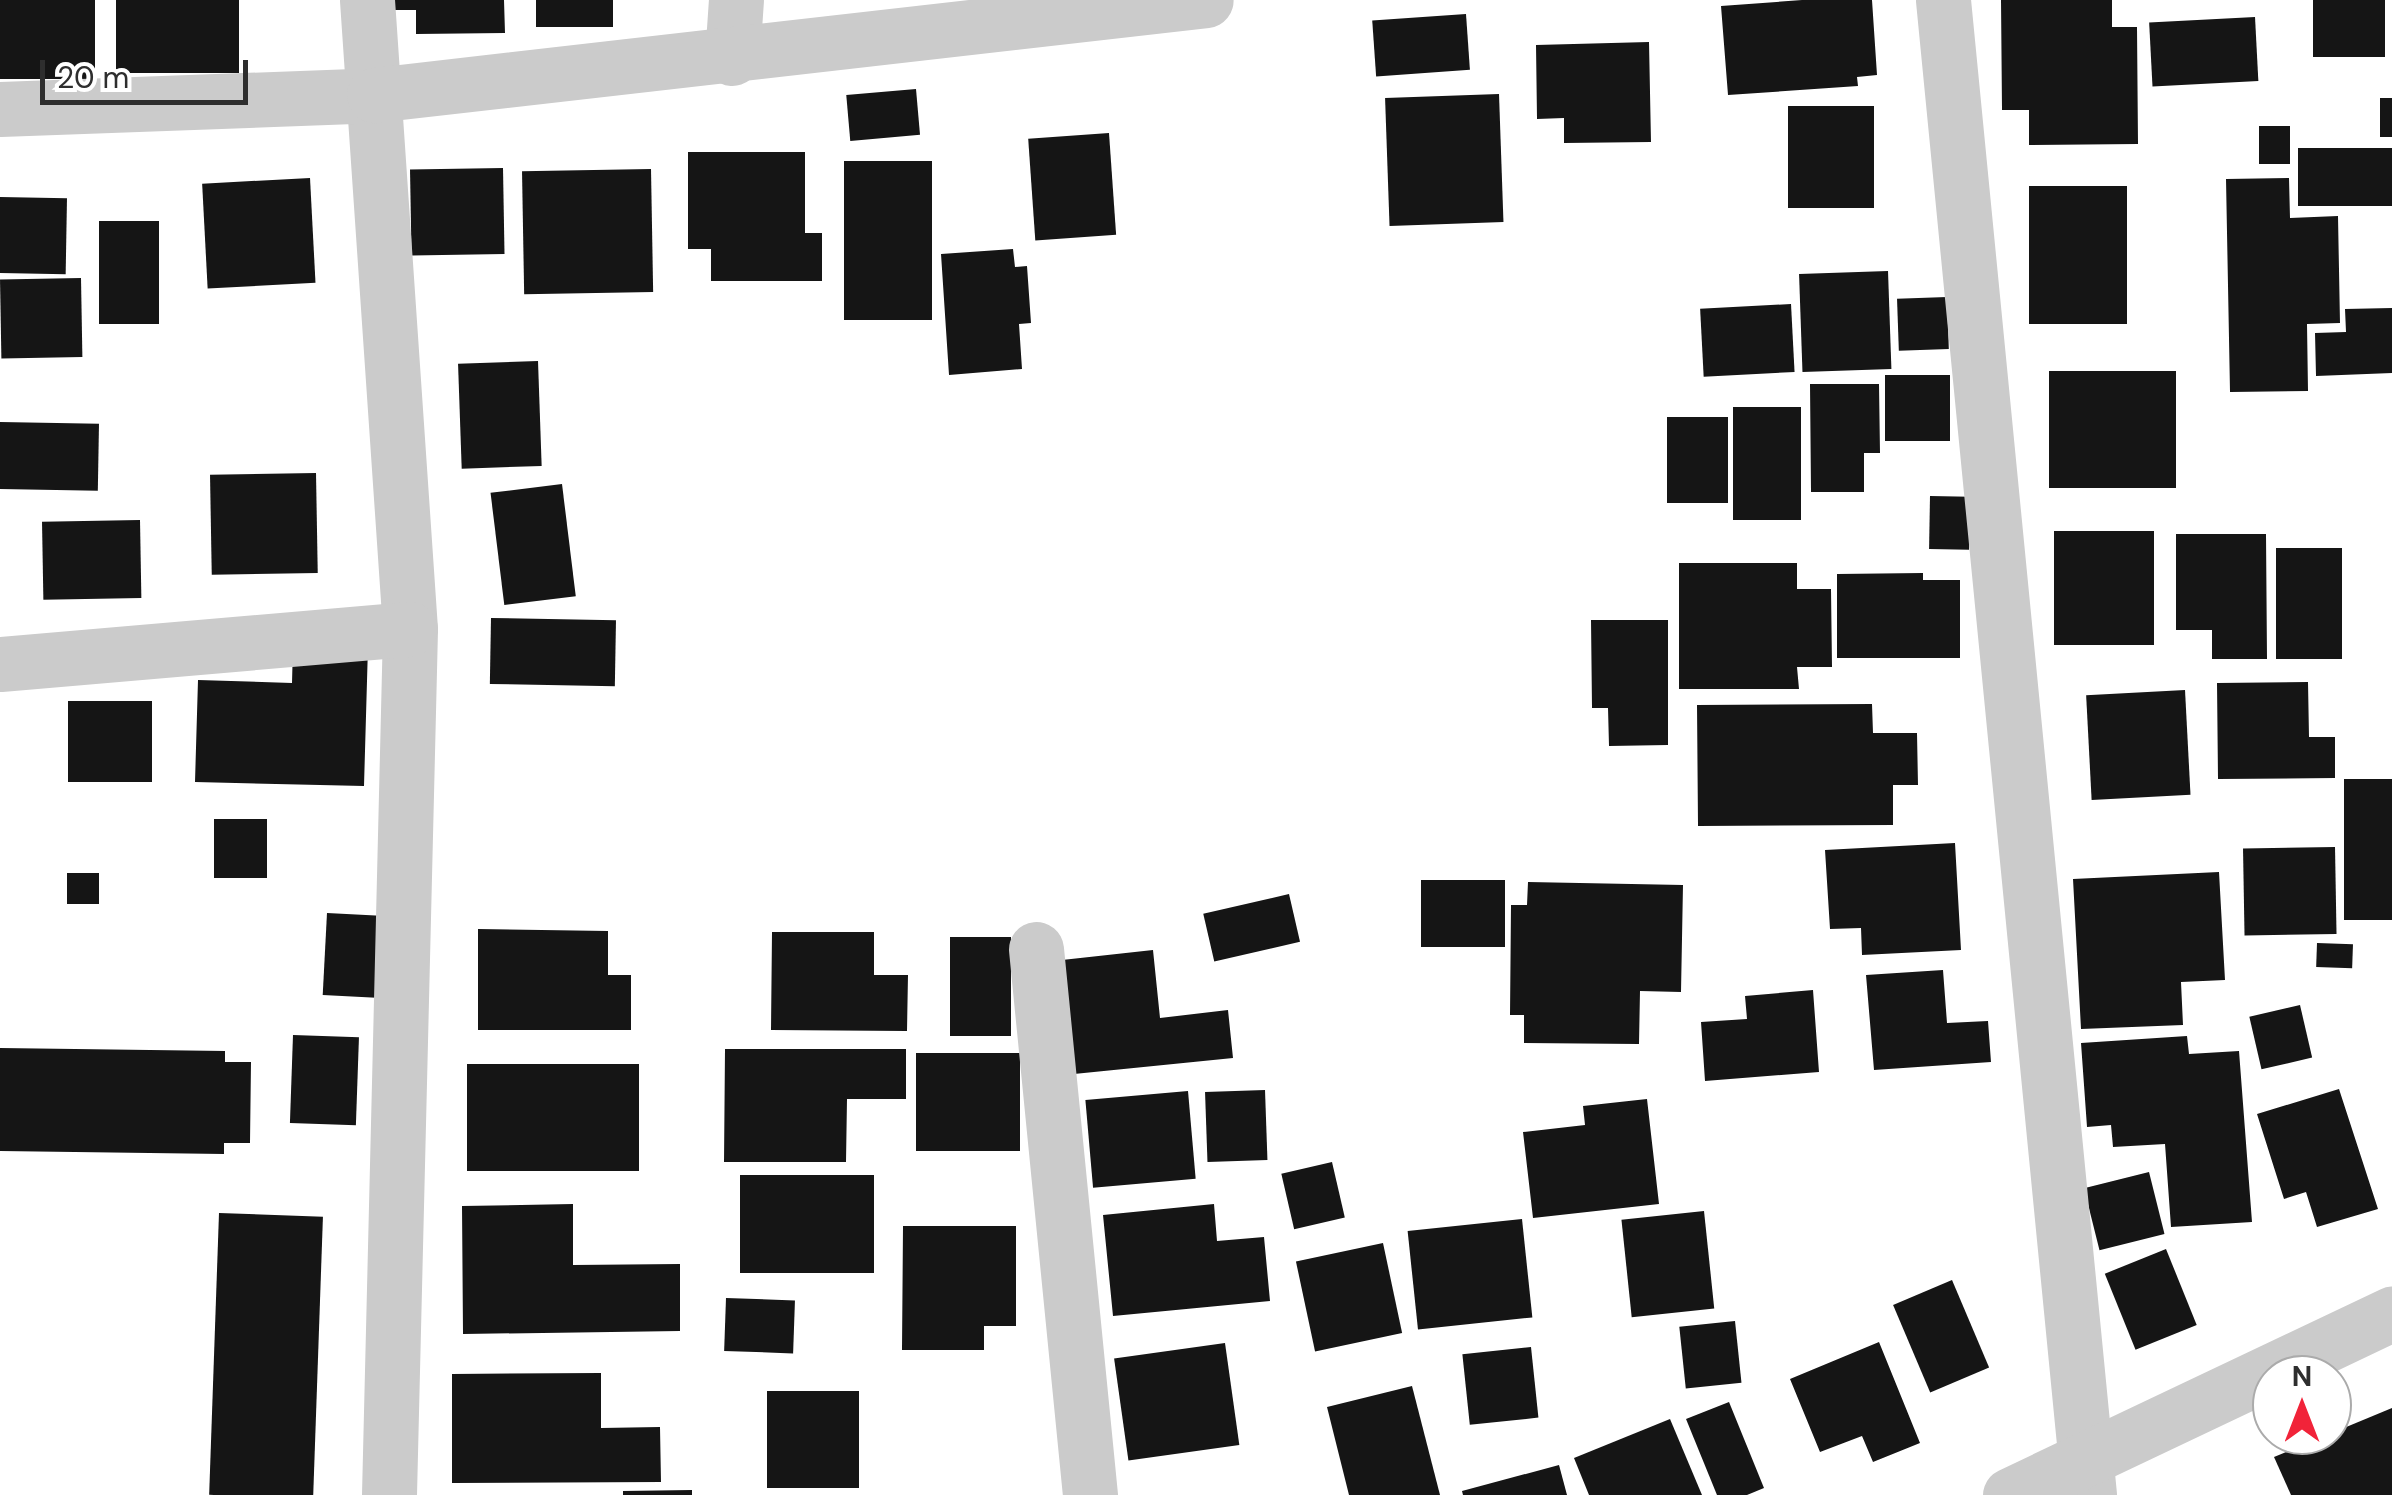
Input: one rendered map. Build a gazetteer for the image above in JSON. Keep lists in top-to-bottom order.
{
  "scale_bar": "20 m",
  "north": "top"
}
